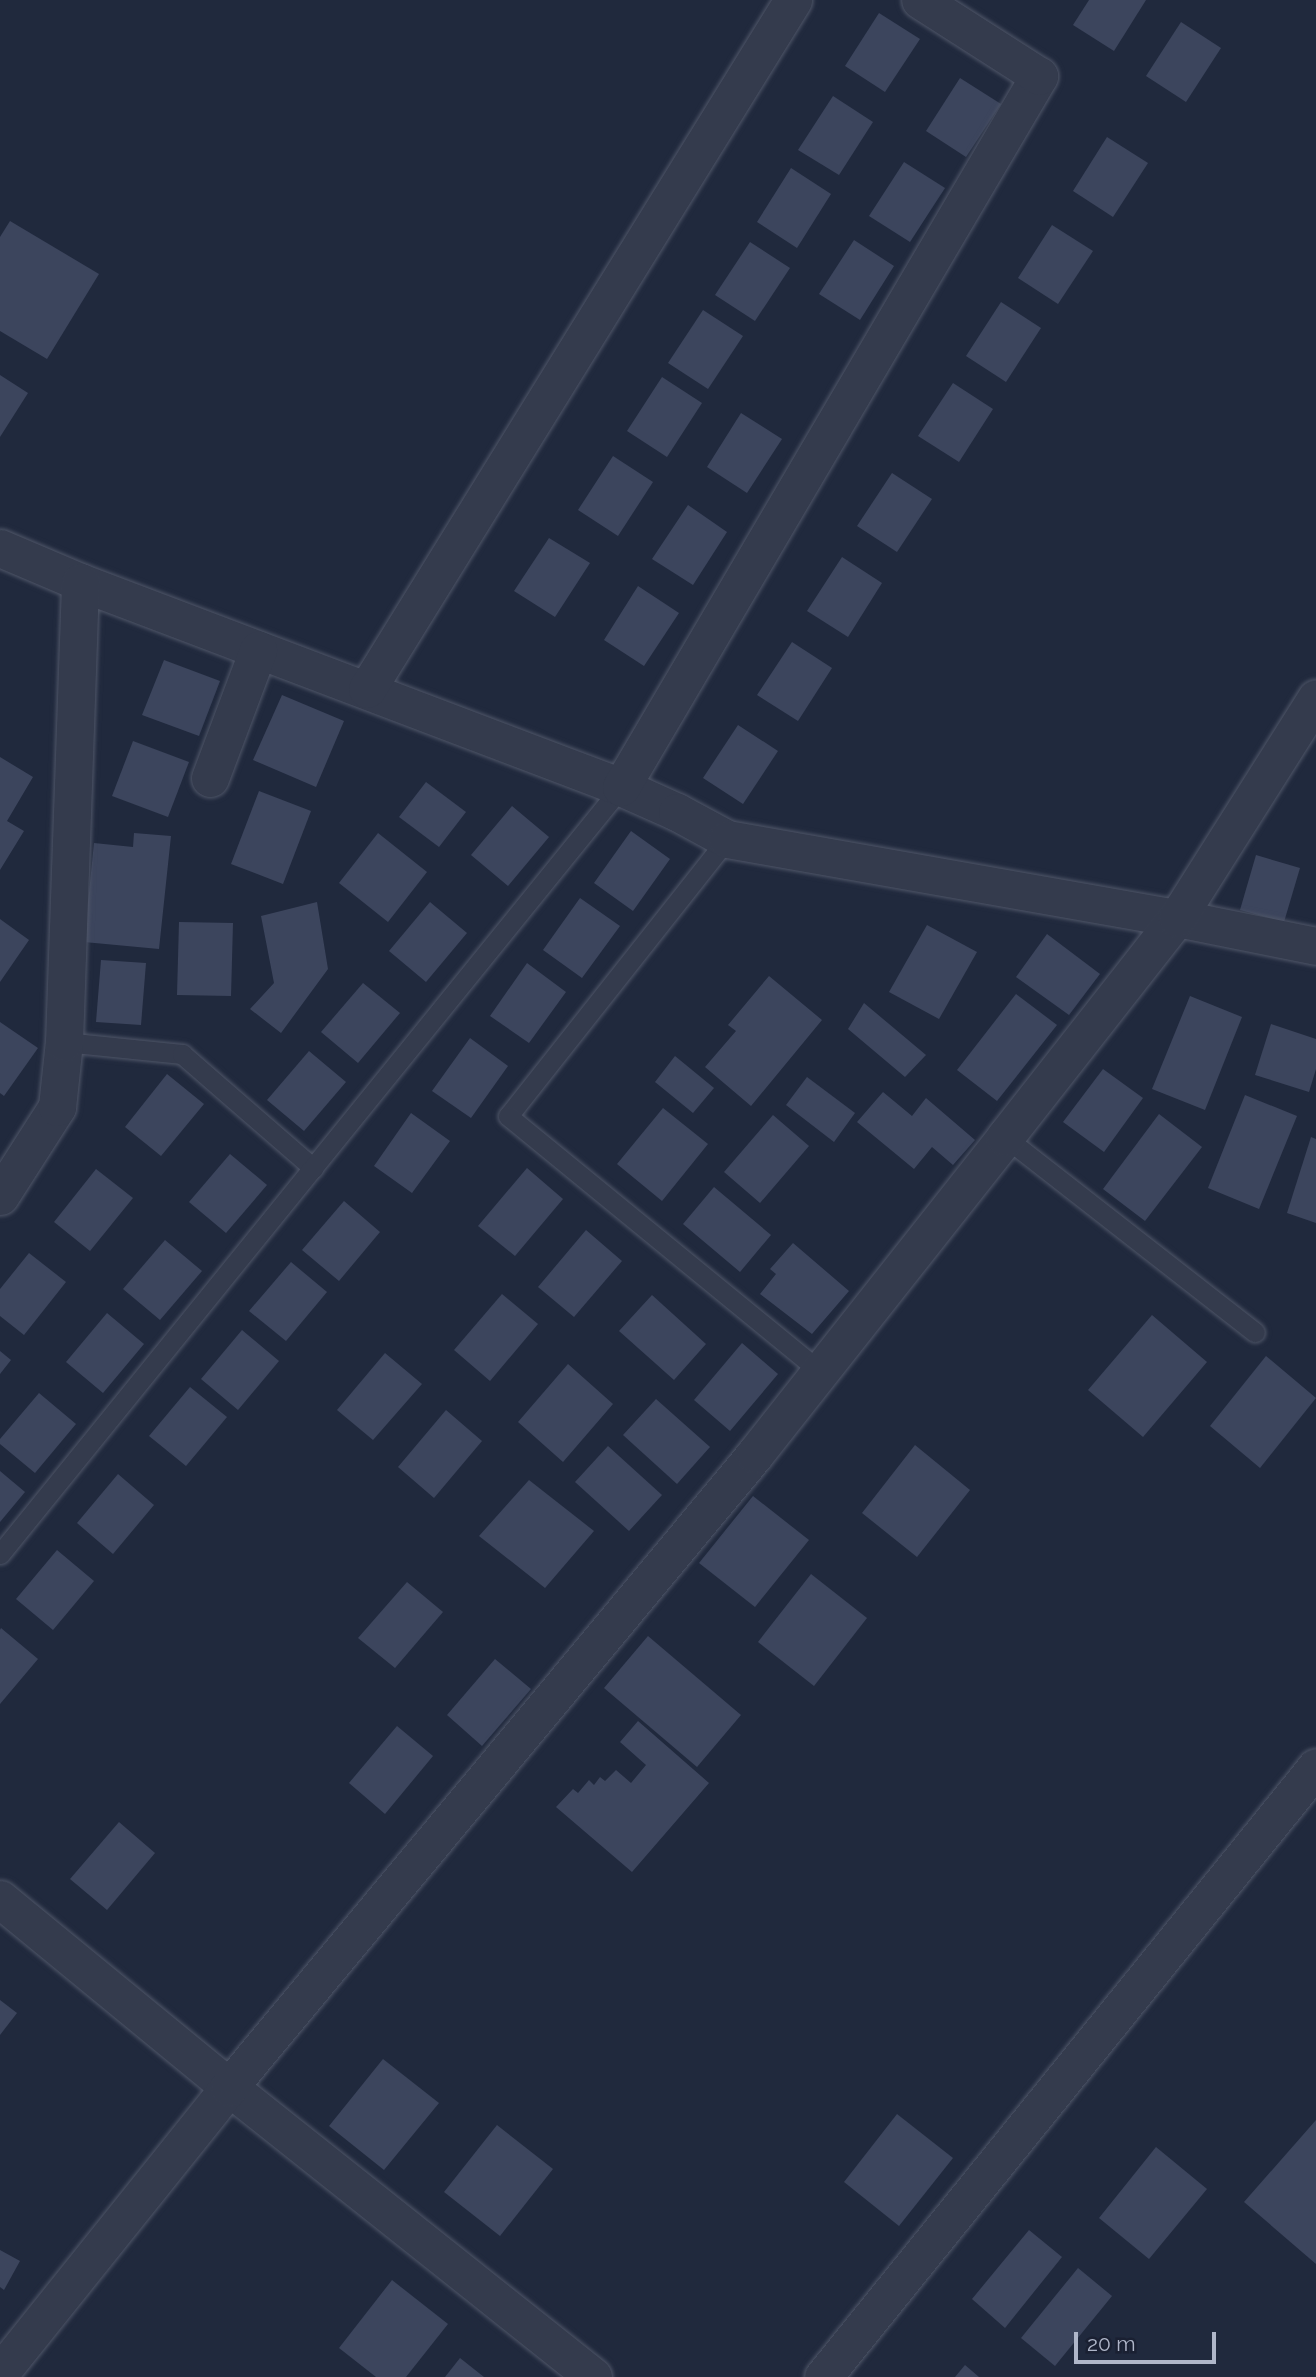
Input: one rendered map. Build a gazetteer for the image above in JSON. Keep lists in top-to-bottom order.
{
  "scale_bar": "20 m"
}
